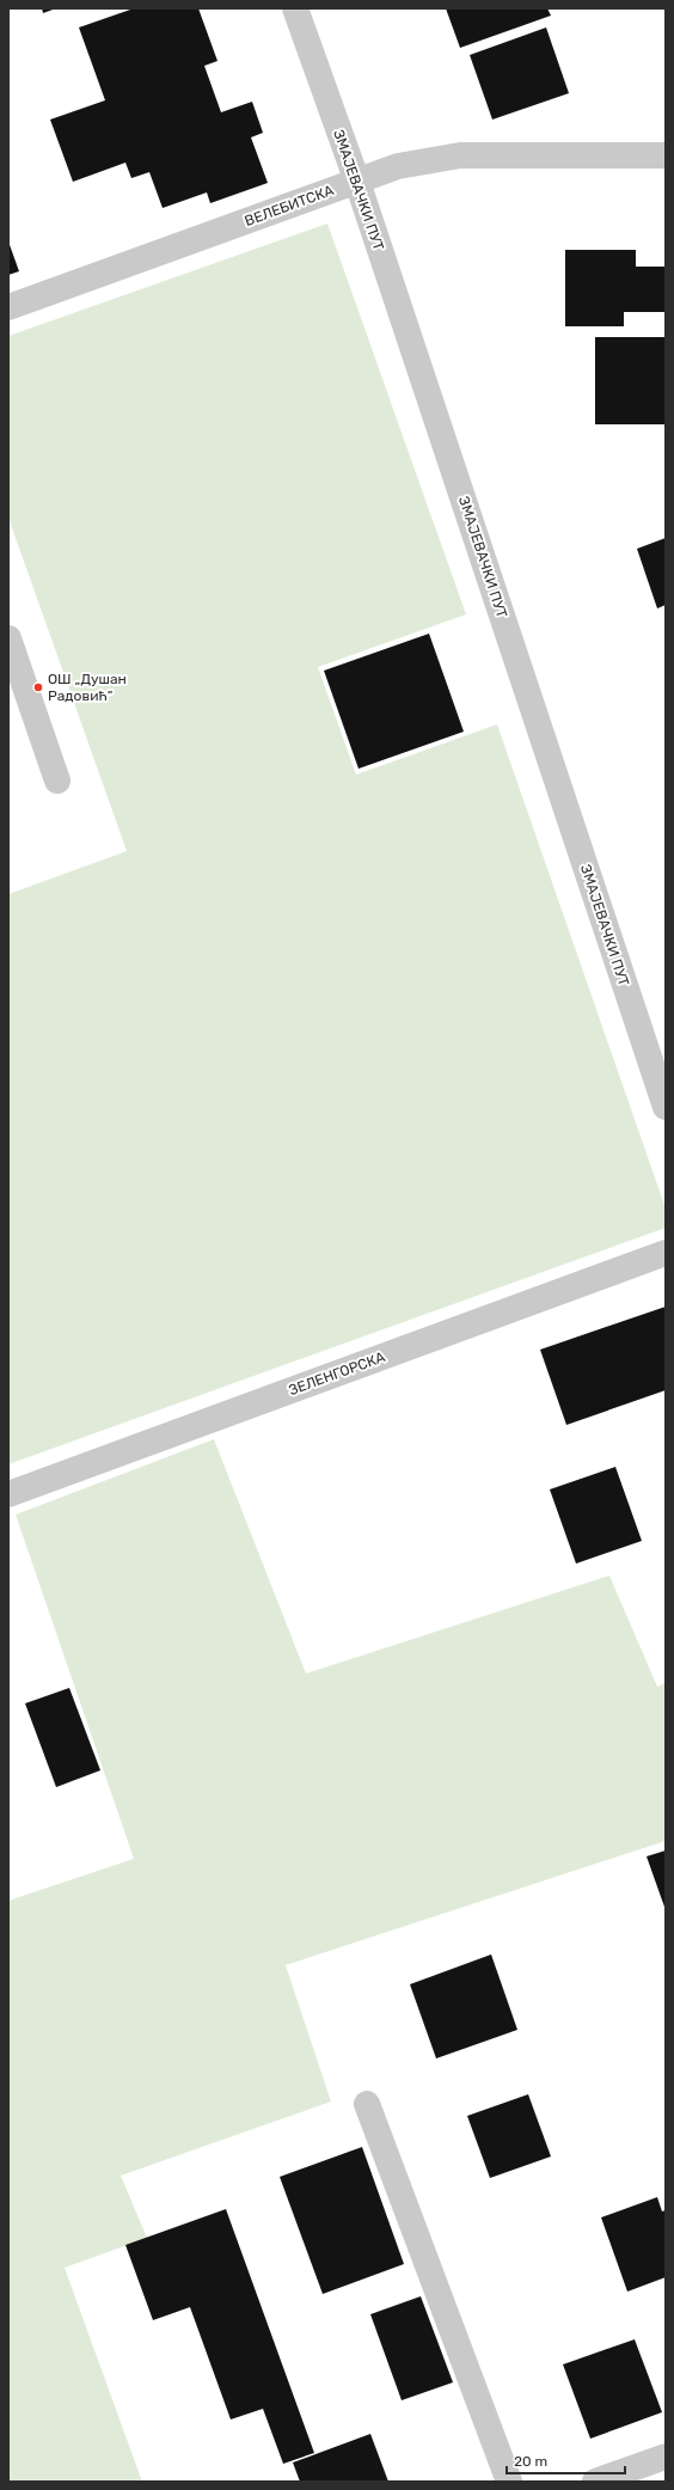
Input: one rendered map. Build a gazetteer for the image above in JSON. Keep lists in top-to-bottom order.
{
  "streets": {
    "street": ["ЗМАЈЕВАЧКИ ПУТ", "ВЕЛЕБИТСКА", "ЗЕЛЕНГОРСКА"]
  },
  "crossings": [
    ["ЗМАЈЕВАЧКИ ПУТ", "ВЕЛЕБИТСКА"]
  ],
  "places": ["ОШ „Душан Радовић”"],
  "scale_bar": "20 m"
}
